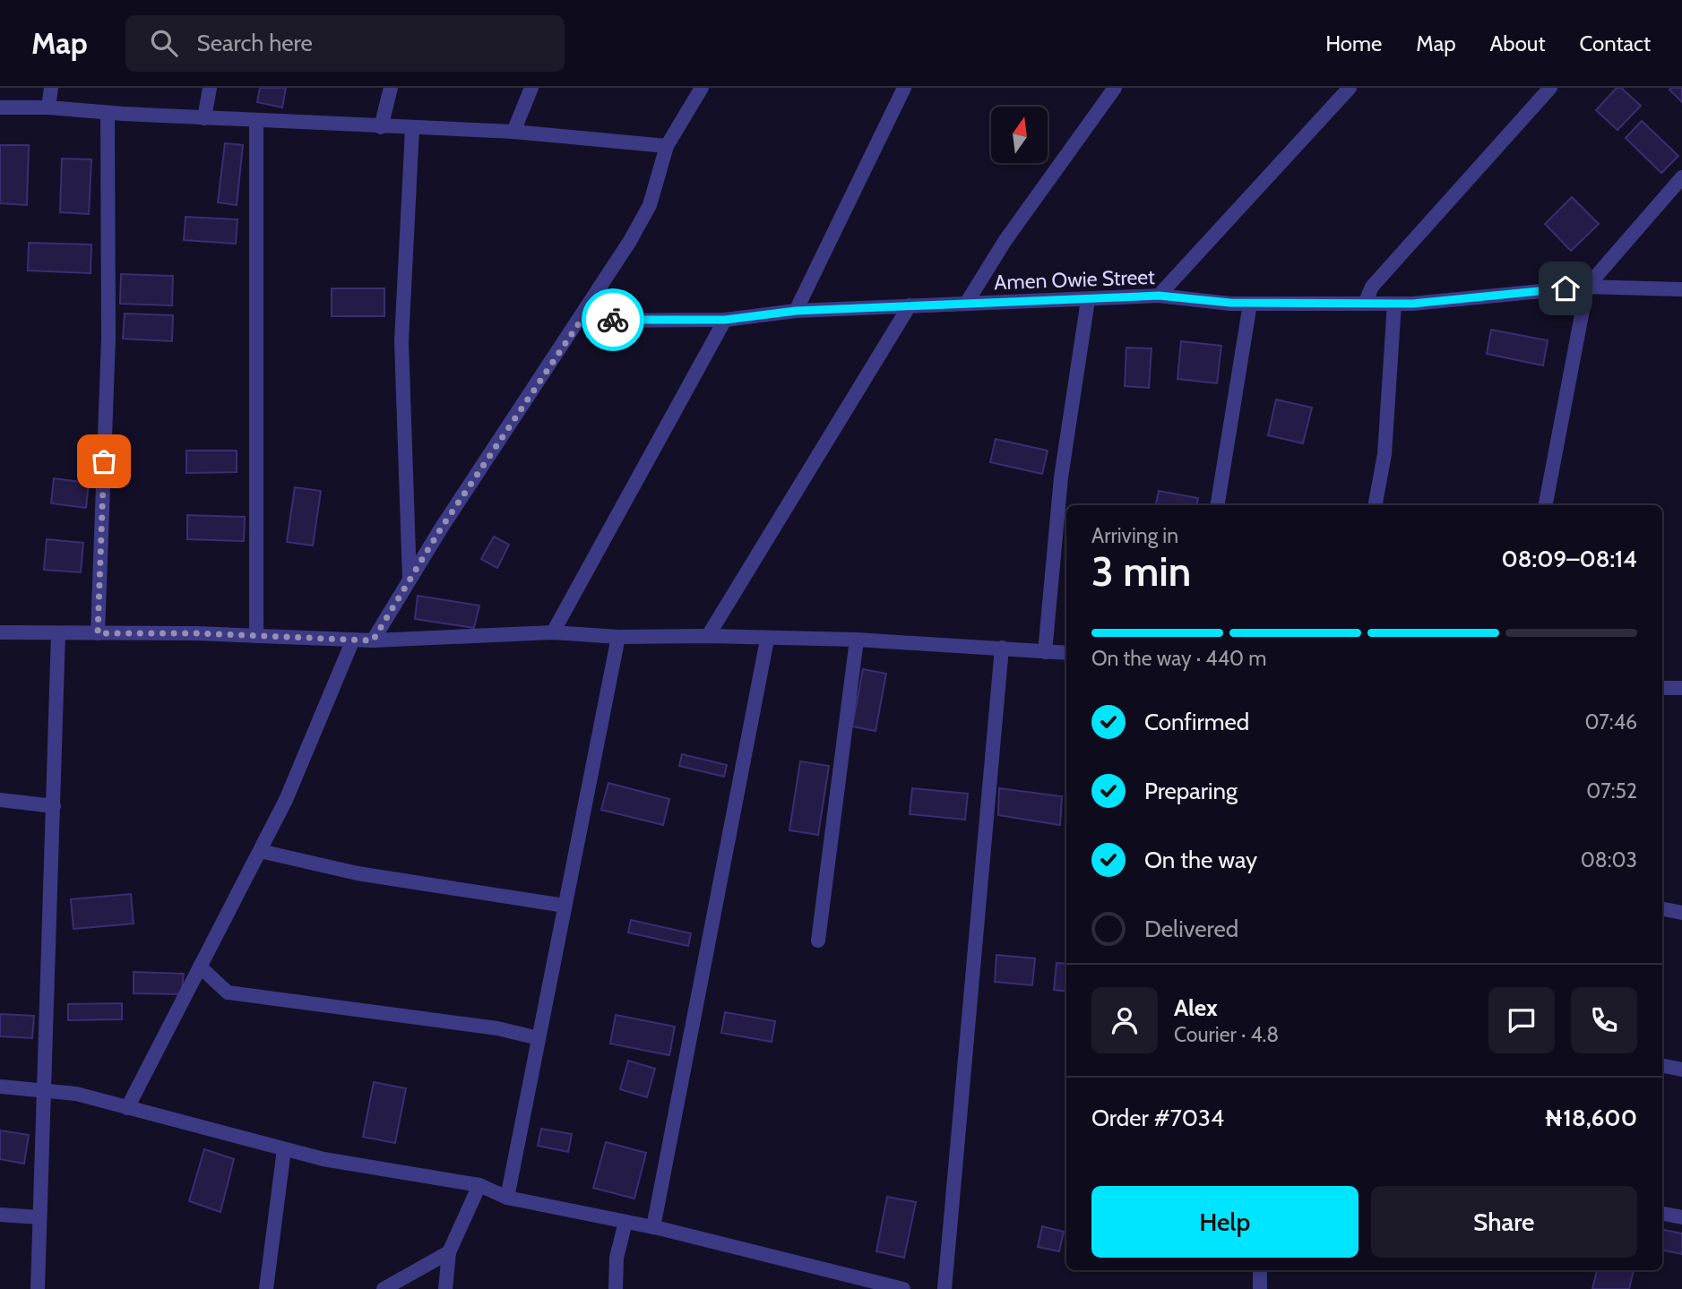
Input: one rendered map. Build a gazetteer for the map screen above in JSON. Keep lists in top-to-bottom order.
{
  "streets": {
    "street": ["Amen Owie Street"]
  },
  "north": "top",
  "page": {
    "header": "Map",
    "search": "Search here",
    "nav": [
      "Home",
      "Map",
      "About",
      "Contact"
    ],
    "heading": ["3 min", "Arriving in", "08:09–08:14"],
    "panel": [
      "Alex",
      "Courier · 4.8",
      "Order #7034",
      "₦18,600"
    ],
    "bar": "On the way · 440 m",
    "list": [
      ["Confirmed", "07:46"],
      ["Preparing", "07:52"],
      ["On the way", "08:03"],
      "Delivered"
    ],
    "buttons": ["Help", "Share"]
  }
}
